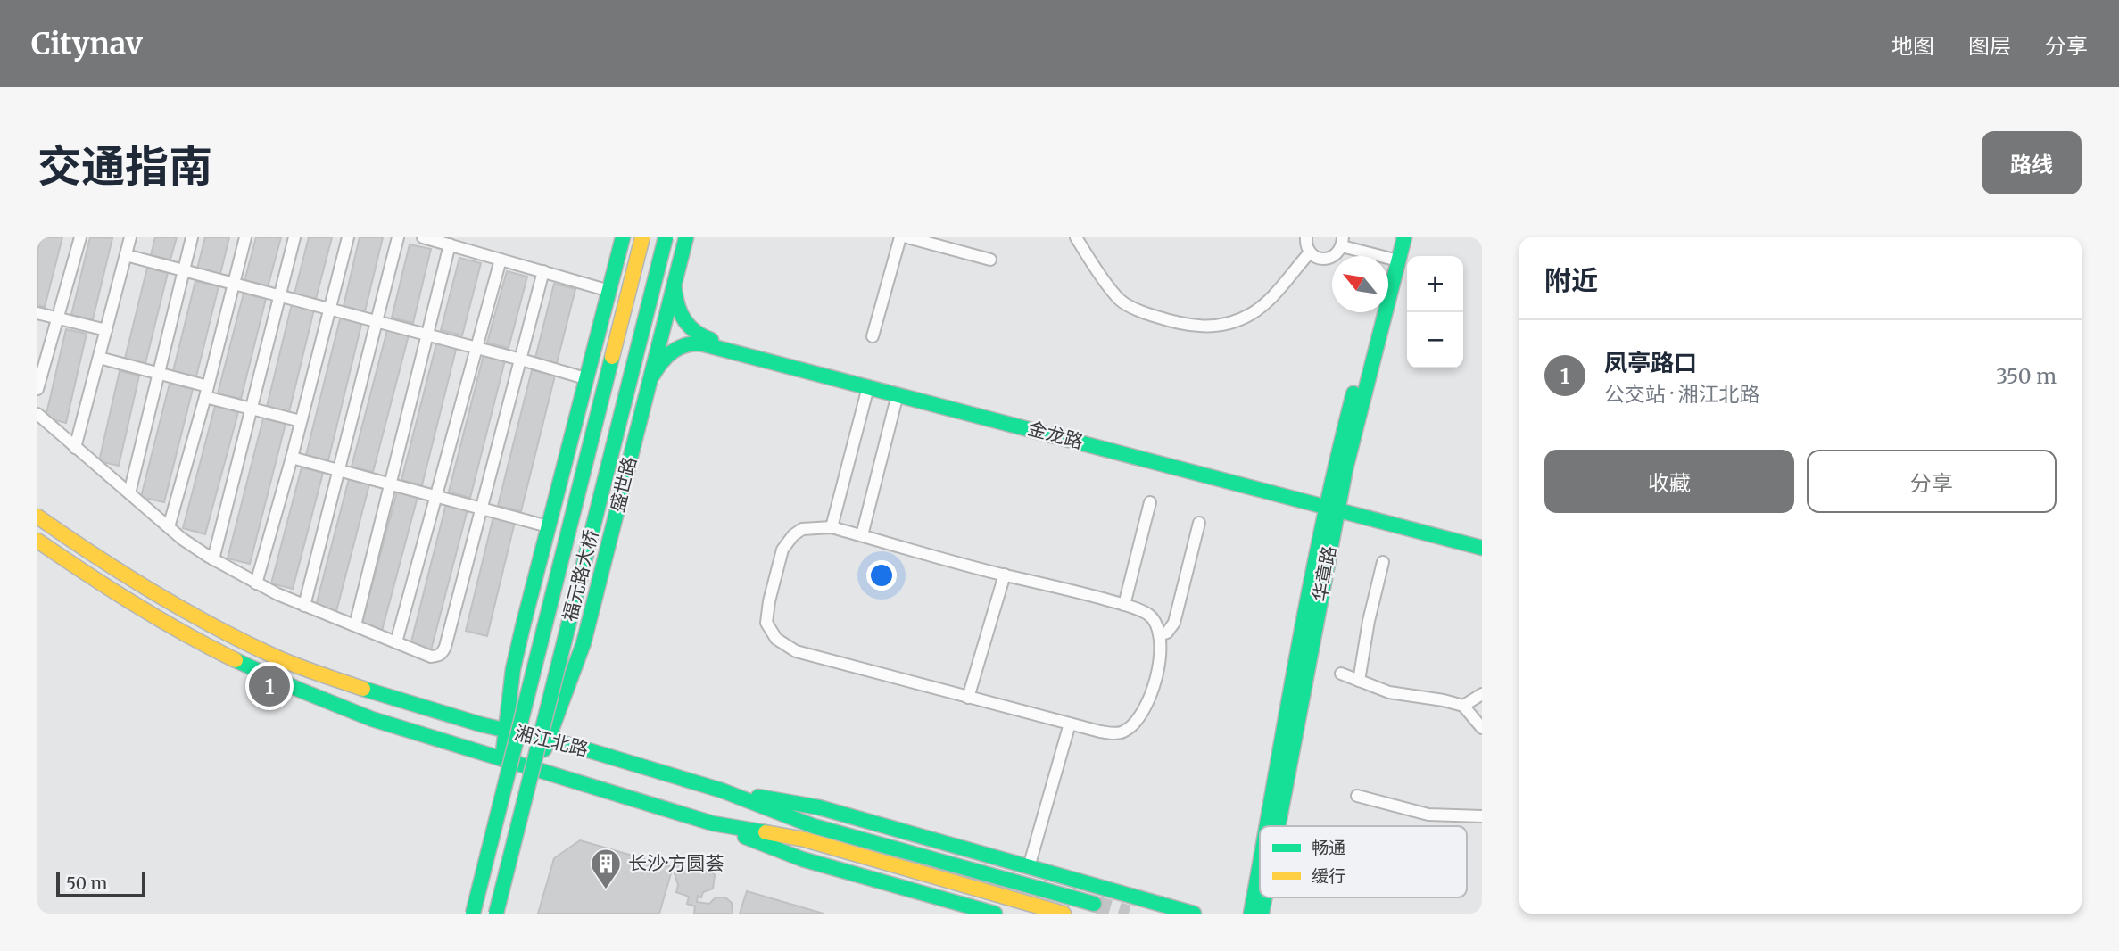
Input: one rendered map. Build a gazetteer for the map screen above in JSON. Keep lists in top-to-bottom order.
{
  "streets": {
    "main road": [
      "金龙路",
      "盛世路",
      "华章路",
      "福元路大桥",
      "湘江北路"
    ]
  },
  "crossings": [
    ["金龙路", "盛世路"],
    ["金龙路", "华章路"],
    ["盛世路", "湘江北路"]
  ],
  "places": {
    "building": ["长沙·方圆荟"]
  },
  "legend": ["畅通", "缓行"],
  "scale_bar": "50 m",
  "north": "top left",
  "page": {
    "header": "Citynav",
    "nav": ["地图", "图层", "分享"],
    "title": "交通指南",
    "buttons": [
      "路线",
      ["收藏", "分享"]
    ],
    "heading": "附近",
    "map_buttons": ["+", "−"],
    "list": [
      {
        "mark": "1",
        "name": "凤亭路口",
        "note": "公交站 · 湘江北路",
        "value": "350 m"
      }
    ],
    "pins": "1",
    "scale": "50 m"
  }
}
